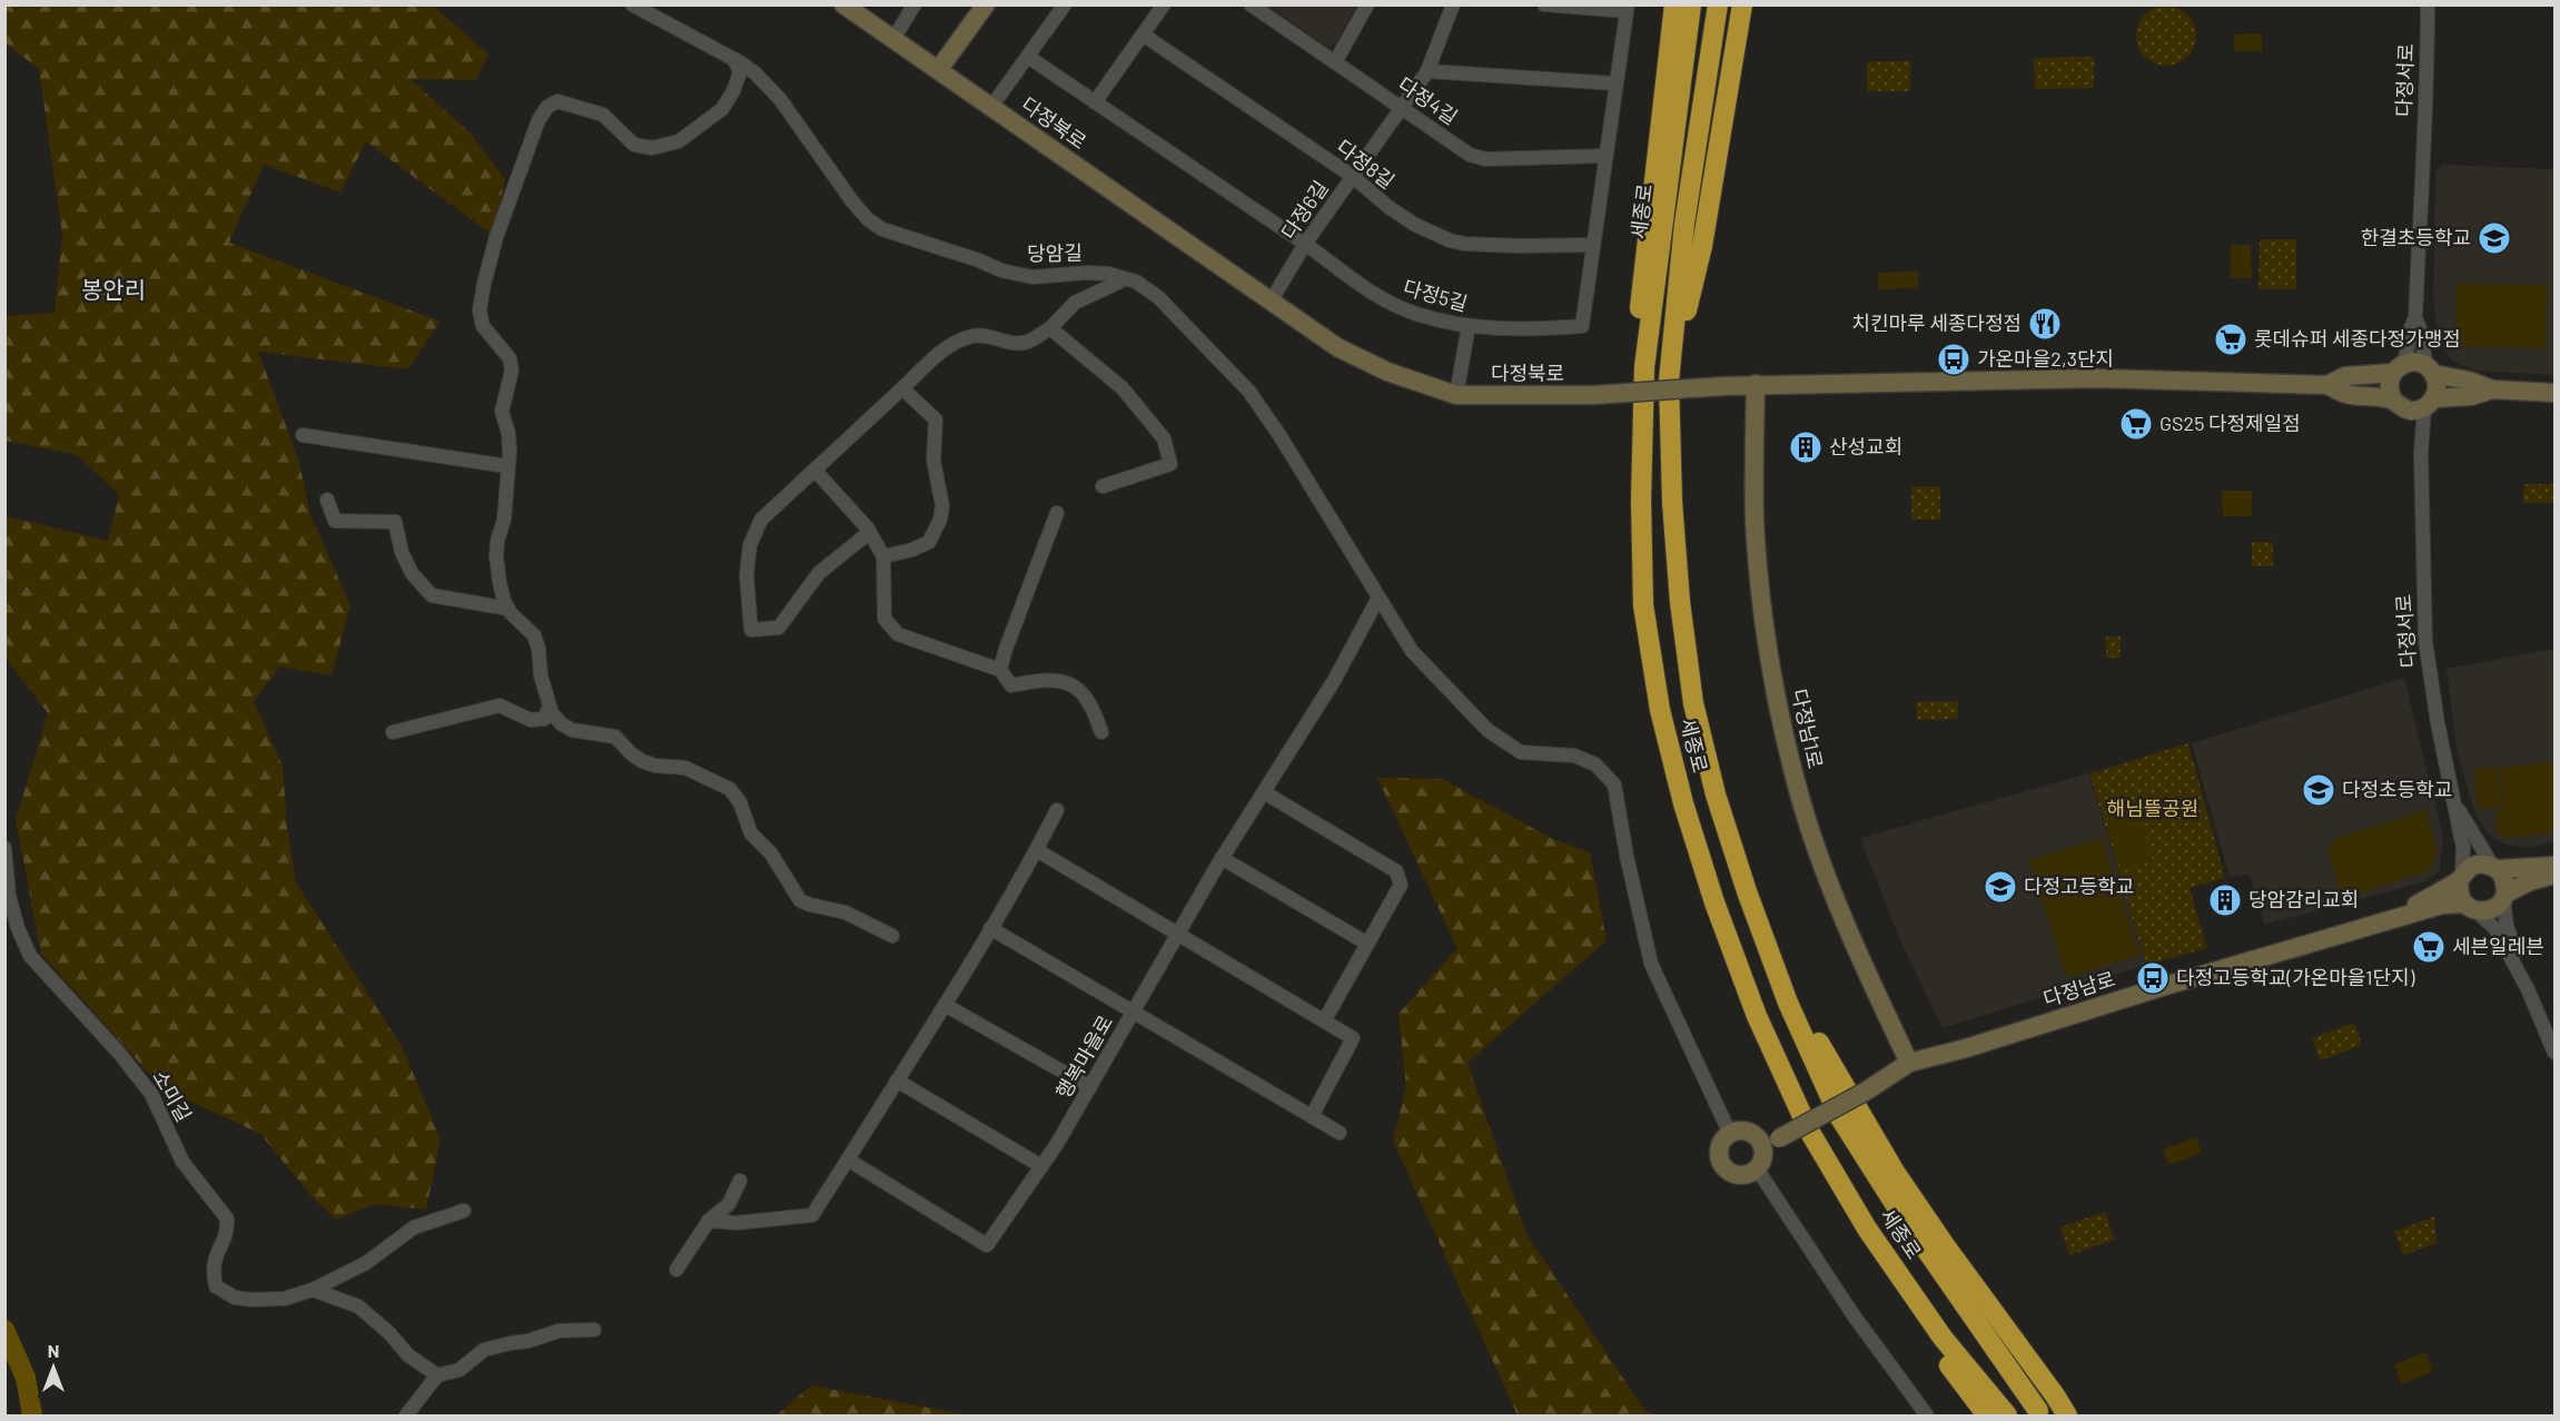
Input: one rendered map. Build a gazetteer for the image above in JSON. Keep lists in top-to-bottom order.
{
  "streets": {
    "highway": ["세종로"],
    "street": [
      "다정서로",
      "다정4길",
      "다정북로",
      "다정8길",
      "다정6길",
      "당암길",
      "다정5길",
      "다정남1로",
      "다정남로",
      "행복마을로",
      "소미길"
    ]
  },
  "crossings": [
    ["다정4길", "다정6길"],
    ["다정4길", "다정5길"],
    ["다정북로", "다정6길"],
    ["다정북로", "다정남1로"],
    ["다정8길", "다정6길"],
    ["다정8길", "다정5길"],
    ["다정6길", "다정5길"],
    ["당암길", "다정남로"],
    ["당암길", "행복마을로"],
    ["다정남1로", "다정남로"]
  ],
  "districts": ["봉안리"],
  "parks": ["해님뜰공원"],
  "places": {
    "school or university": ["한결초등학교", "다정초등학교", "다정고등학교"],
    "restaurant": ["치킨마루 세종다정점"],
    "supermarket": ["롯데슈퍼 세종다정가맹점", "GS25 다정제일점", "세븐일레븐"],
    "bus stop": ["가온마을2,3단지", "다정고등학교(가온마을1단지)"],
    "building": ["산성교회", "당암감리교회"]
  },
  "north": "top"
}
